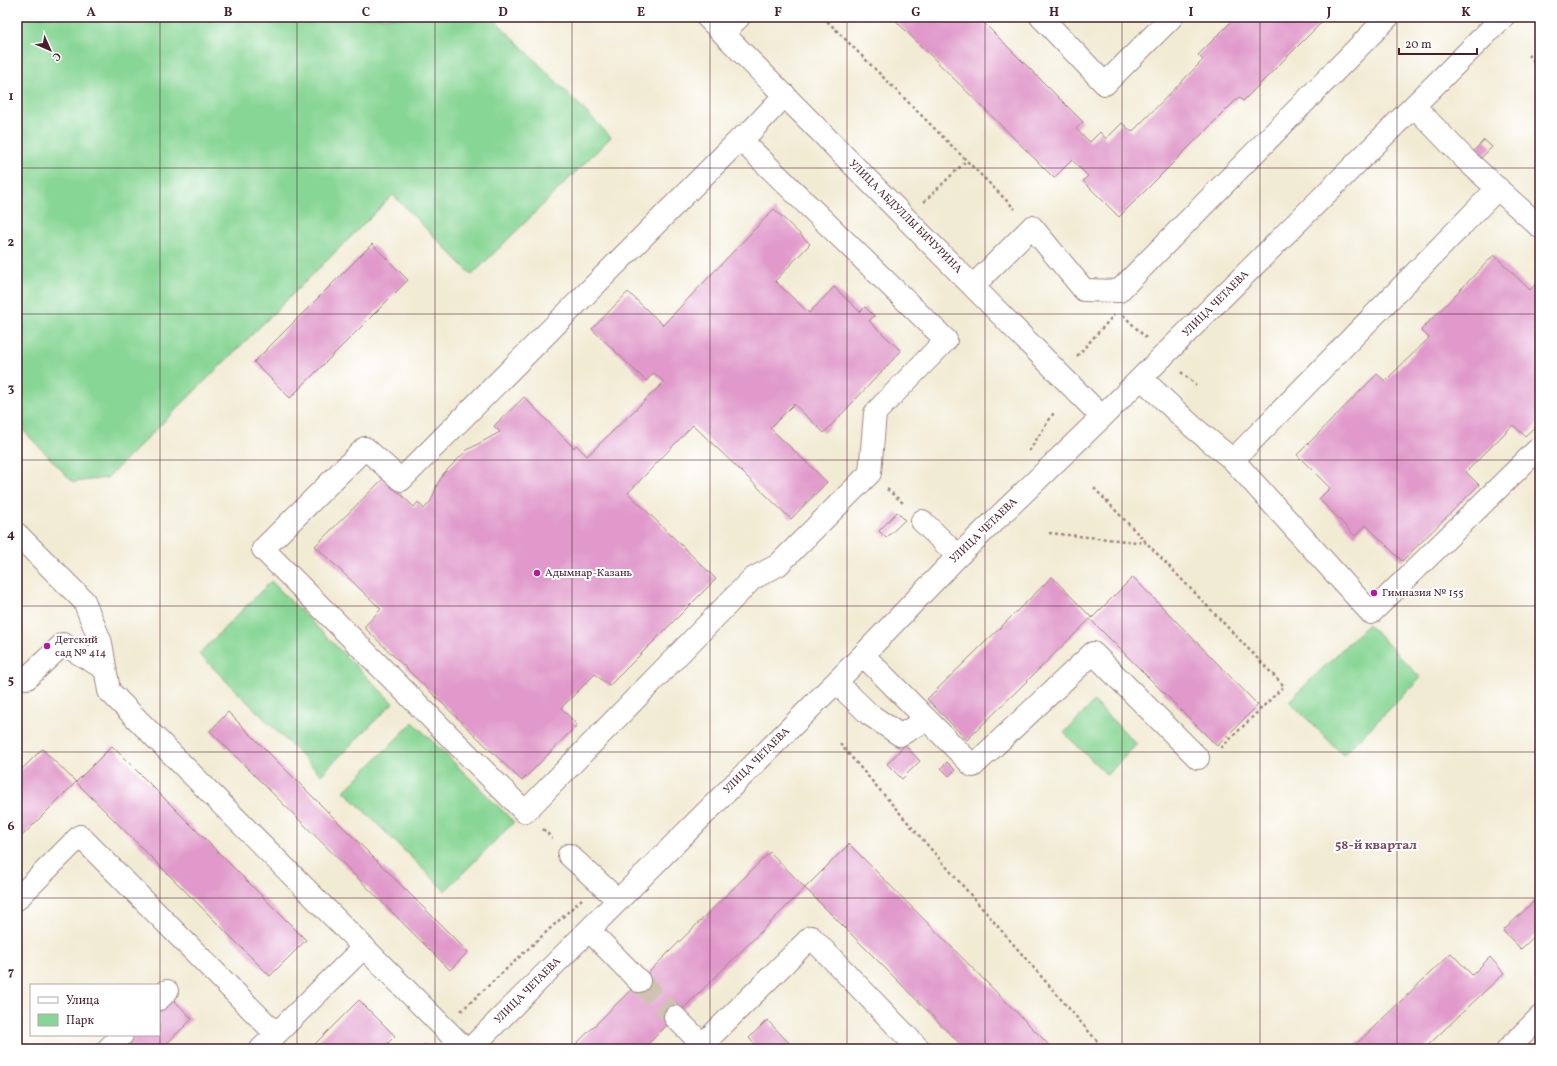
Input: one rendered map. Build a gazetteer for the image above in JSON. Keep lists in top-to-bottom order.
{
  "streets": {
    "street": ["УЛИЦА АБДУЛЛЫ БИЧУРИНА", "УЛИЦА ЧЕТАЕВА"]
  },
  "crossings": [
    ["УЛИЦА АБДУЛЛЫ БИЧУРИНА", "УЛИЦА ЧЕТАЕВА"]
  ],
  "districts": ["58-й квартал"],
  "places": ["Адымнар-Казань", "Гимназия № 155", "Детский сад № 414"],
  "legend": ["Улица", "Парк"],
  "scale_bar": "20 m",
  "north": "bottom right",
  "grid": {
    "columns": [
      "A",
      "B",
      "C",
      "D",
      "E",
      "F",
      "G",
      "H",
      "I",
      "J",
      "K"
    ],
    "rows": [
      "1",
      "2",
      "3",
      "4",
      "5",
      "6",
      "7"
    ]
  }
}
